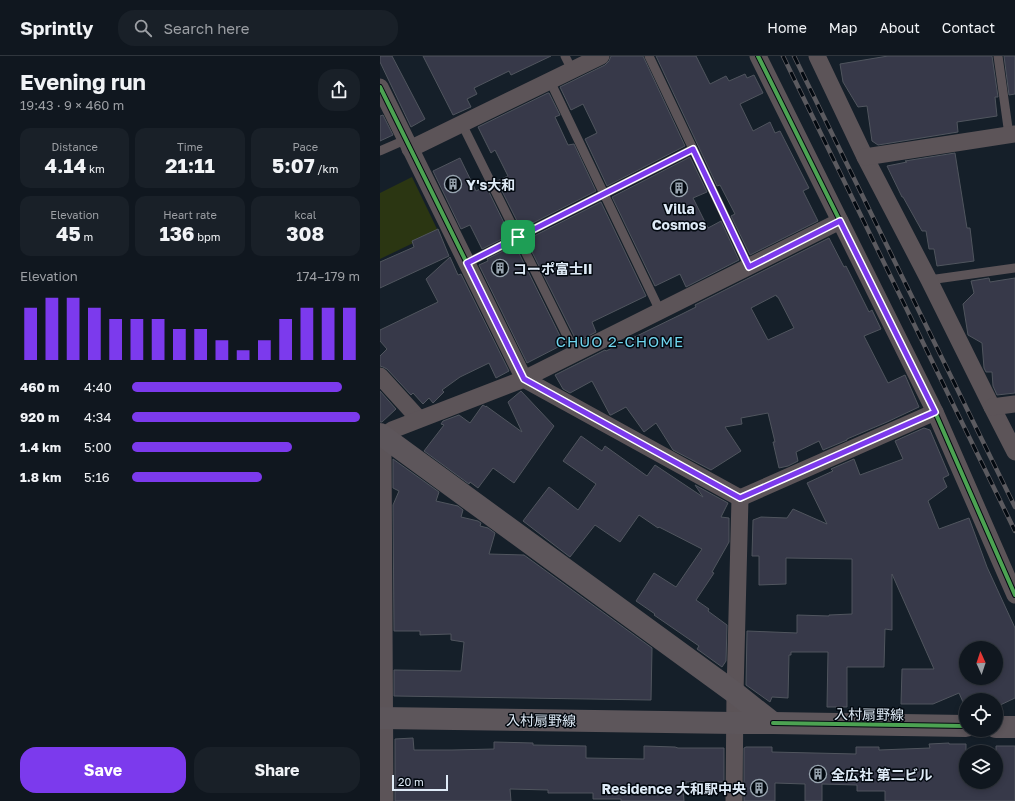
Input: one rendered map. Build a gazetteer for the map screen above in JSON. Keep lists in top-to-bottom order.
{
  "streets": {
    "street": ["入村扇野線"]
  },
  "districts": ["CHUO 2-CHOME"],
  "places": {
    "building": [
      "Y's大和",
      "Villa Cosmos",
      "コーポ富士II",
      "全広社 第二ビル",
      "Residence 大和駅中央"
    ]
  },
  "scale_bar": "20 m",
  "north": "top",
  "page": {
    "header": "Sprintly",
    "search": "Search here",
    "nav": [
      "Home",
      "Map",
      "About",
      "Contact"
    ],
    "heading": ["Evening run", "19:43 · 9 × 460 m"],
    "stats": [
      ["Distance", "4.14 km"],
      ["Time", "21:11"],
      ["Pace", "5:07 /km"],
      ["Elevation", "45 m"],
      ["Heart rate", "136 bpm"],
      ["kcal", "308"]
    ],
    "chart": ["Elevation", "174–179 m"],
    "list": [
      {
        "name": "460 m",
        "note": "4:40"
      },
      {
        "name": "920 m",
        "note": "4:34"
      },
      {
        "name": "1.4 km",
        "note": "5:00"
      },
      {
        "name": "1.8 km",
        "note": "5:16"
      }
    ],
    "buttons": ["Save", "Share"],
    "scale": "20 m"
  }
}
